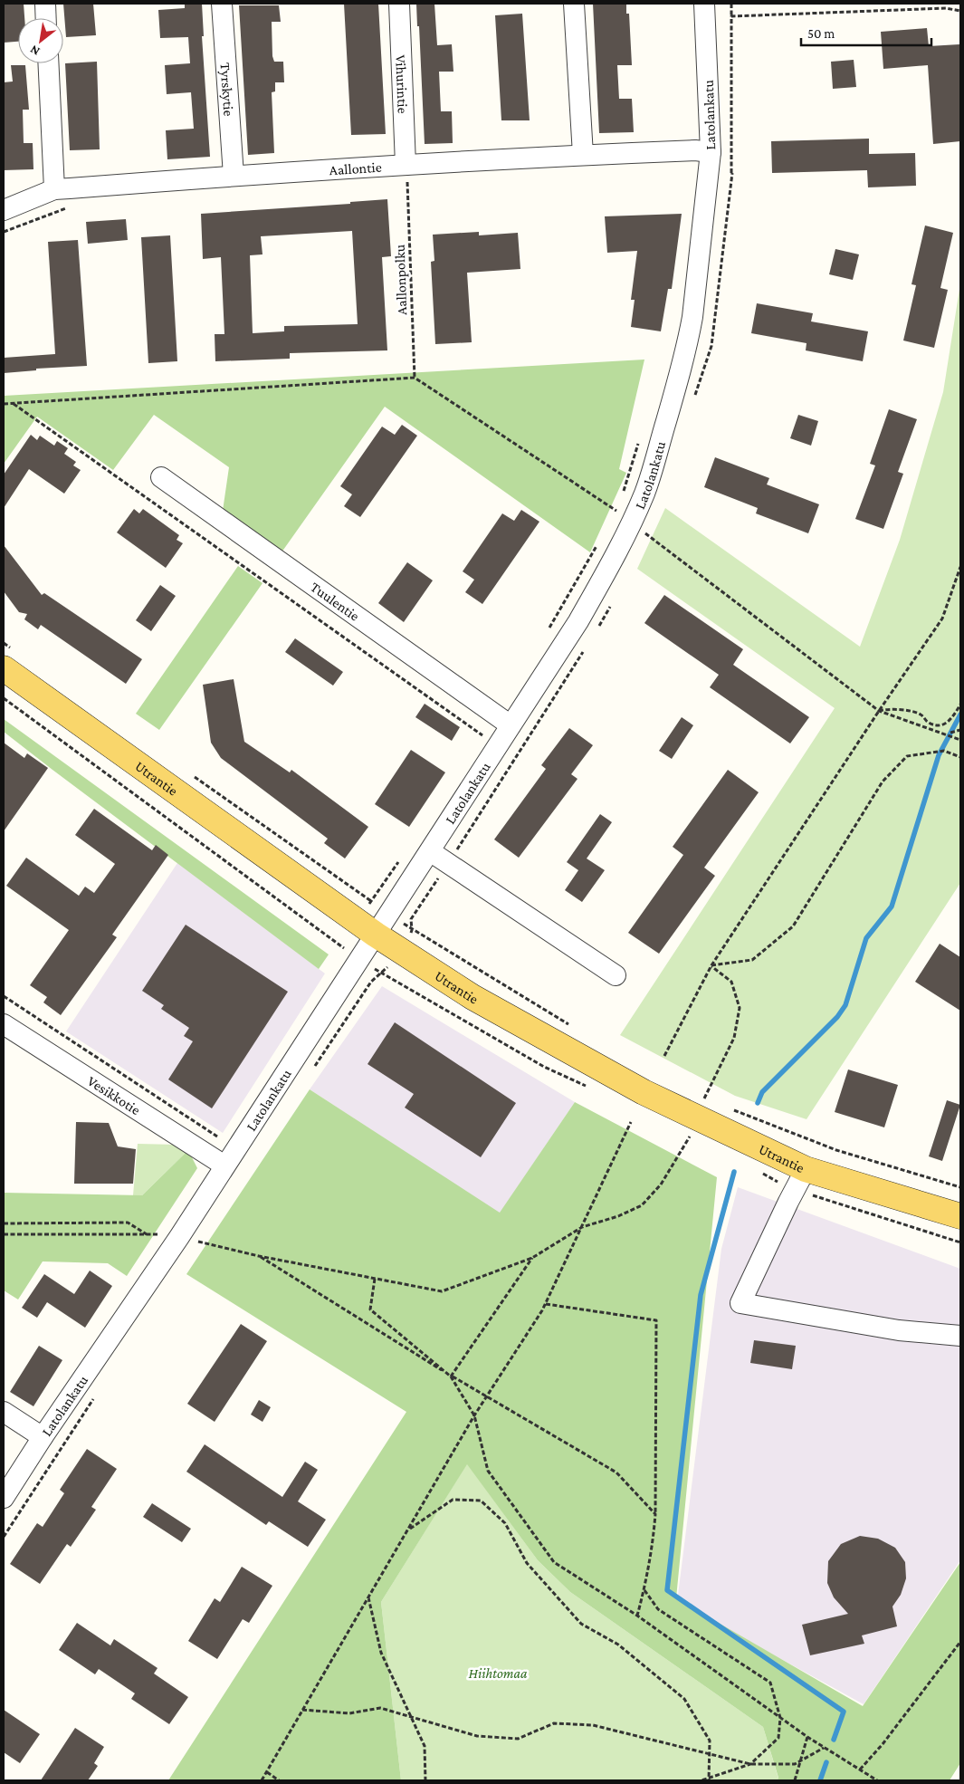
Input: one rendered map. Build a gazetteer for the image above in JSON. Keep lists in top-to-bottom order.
{
  "streets": {
    "main road": ["Utrantie"],
    "street": [
      "Vihurintie",
      "Tyrskytie",
      "Latolankatu",
      "Aallontie",
      "Tuulentie",
      "Vesikkotie"
    ],
    "path": ["Aallonpolku"]
  },
  "crossings": [
    ["Vihurintie", "Aallontie"],
    ["Vihurintie", "Aallonpolku"],
    ["Tyrskytie", "Aallontie"],
    ["Latolankatu", "Aallontie"],
    ["Latolankatu", "Tuulentie"],
    ["Latolankatu", "Utrantie"],
    ["Latolankatu", "Vesikkotie"],
    ["Aallontie", "Aallonpolku"]
  ],
  "parks": ["Hiihtomaa"],
  "scale_bar": "50 m",
  "north": "bottom left"
}
